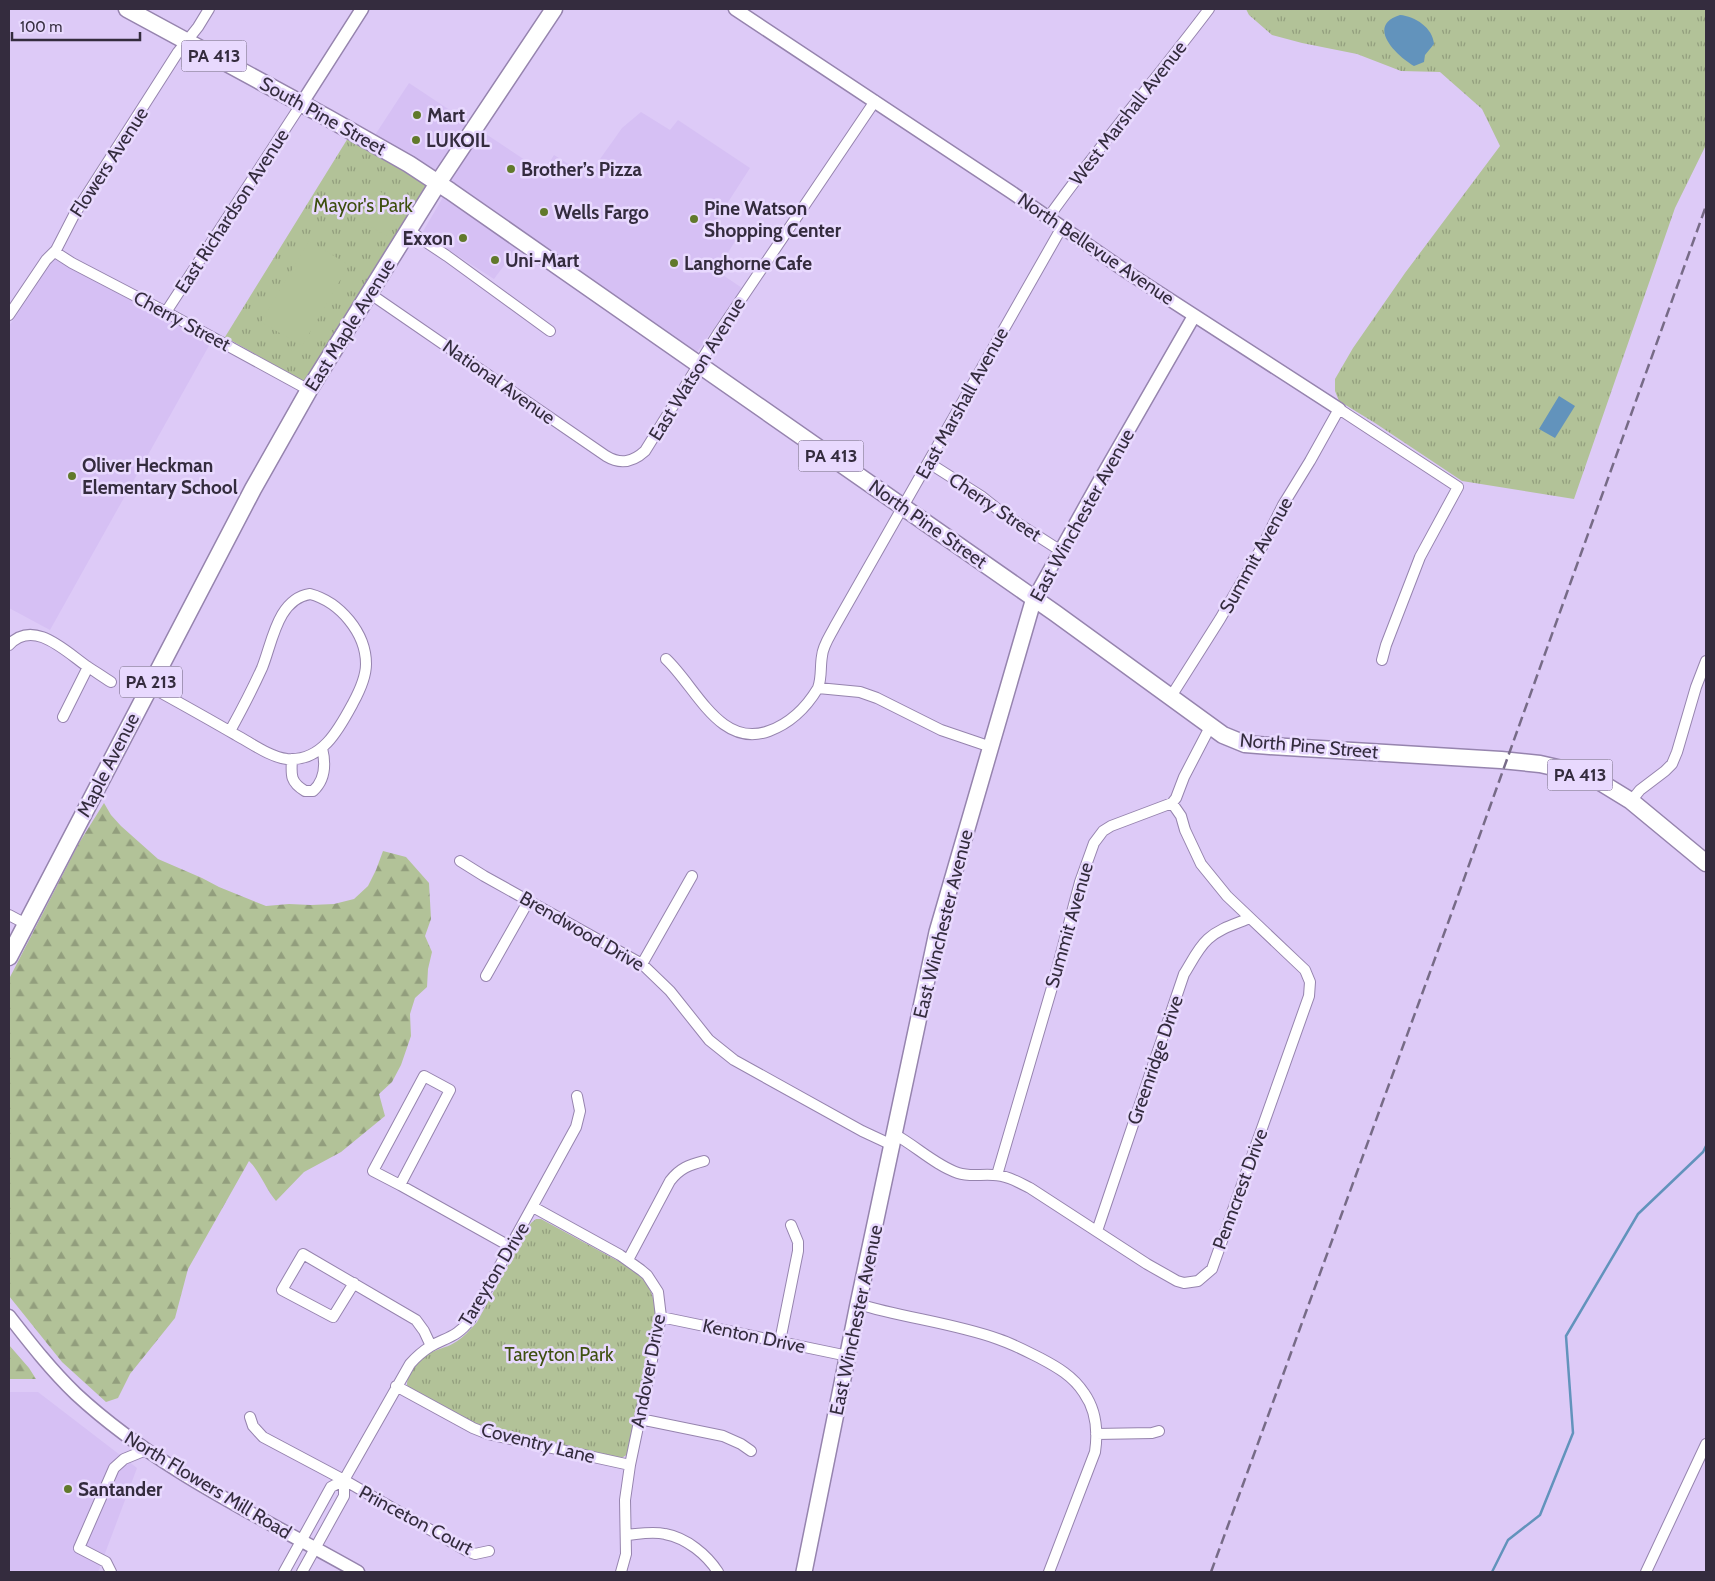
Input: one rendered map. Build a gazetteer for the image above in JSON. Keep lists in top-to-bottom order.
{
  "streets": {
    "main road": [
      "PA 413",
      "South Pine Street",
      "East Maple Avenue",
      "East Winchester Avenue",
      "North Pine Street",
      "PA 213",
      "Maple Avenue"
    ],
    "street": [
      "West Marshall Avenue",
      "Flowers Avenue",
      "East Richardson Avenue",
      "North Bellevue Avenue",
      "Cherry Street",
      "East Watson Avenue",
      "National Avenue",
      "East Marshall Avenue",
      "Summit Avenue",
      "Brendwood Drive",
      "Greenridge Drive",
      "Penncrest Drive",
      "Tareyton Drive",
      "Kenton Drive",
      "Andover Drive",
      "Coventry Lane",
      "North Flowers Mill Road",
      "Princeton Court"
    ]
  },
  "crossings": [
    ["PA 413", "North Pine Street"],
    ["West Marshall Avenue", "North Bellevue Avenue"],
    ["South Pine Street", "Flowers Avenue"],
    ["South Pine Street", "East Richardson Avenue"],
    ["South Pine Street", "East Maple Avenue"],
    ["South Pine Street", "North Pine Street"],
    ["Flowers Avenue", "Cherry Street"],
    ["East Richardson Avenue", "Cherry Street"],
    ["North Bellevue Avenue", "East Watson Avenue"],
    ["North Bellevue Avenue", "East Marshall Avenue"],
    ["North Bellevue Avenue", "East Winchester Avenue"],
    ["North Bellevue Avenue", "Summit Avenue"],
    ["Cherry Street", "East Maple Avenue"],
    ["Cherry Street", "East Marshall Avenue"],
    ["Cherry Street", "East Winchester Avenue"],
    ["East Maple Avenue", "National Avenue"],
    ["East Maple Avenue", "North Pine Street"],
    ["East Maple Avenue", "Maple Avenue"],
    ["East Watson Avenue", "National Avenue"],
    ["East Watson Avenue", "North Pine Street"],
    ["East Marshall Avenue", "North Pine Street"],
    ["East Winchester Avenue", "North Pine Street"],
    ["East Winchester Avenue", "Brendwood Drive"],
    ["East Winchester Avenue", "Penncrest Drive"],
    ["East Winchester Avenue", "Kenton Drive"],
    ["North Pine Street", "Summit Avenue"],
    ["Summit Avenue", "Penncrest Drive"],
    ["Brendwood Drive", "Penncrest Drive"],
    ["Greenridge Drive", "Penncrest Drive"],
    ["Tareyton Drive", "Andover Drive"],
    ["Tareyton Drive", "Coventry Lane"],
    ["Tareyton Drive", "North Flowers Mill Road"],
    ["Tareyton Drive", "Princeton Court"],
    ["Kenton Drive", "Andover Drive"],
    ["Andover Drive", "Coventry Lane"]
  ],
  "parks": ["Mayor's Park", "Tareyton Park"],
  "places": [
    "Mart",
    "LUKOIL",
    "Brother’s Pizza",
    "Wells Fargo",
    "Pine Watson Shopping Center",
    "Exxon",
    "Uni-Mart",
    "Langhorne Cafe",
    "Oliver Heckman Elementary School",
    "Santander"
  ],
  "scale_bar": "100 m"
}
